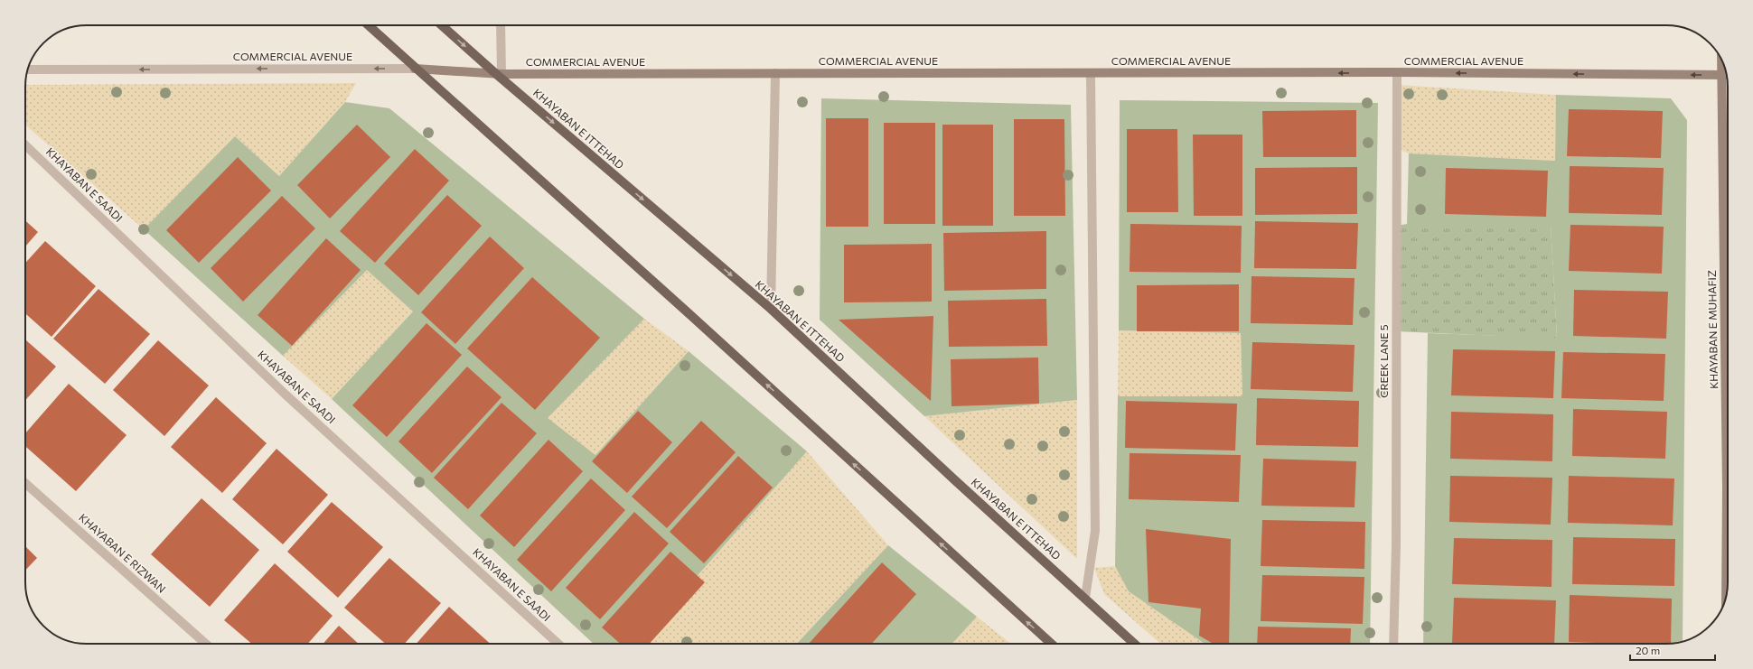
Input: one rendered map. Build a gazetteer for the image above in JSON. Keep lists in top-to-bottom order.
{
  "streets": {
    "main road": ["COMMERCIAL AVENUE", "KHAYABAN E ITTEHAD", "KHAYABAN E MUHAFIZ"],
    "street": ["KHAYABAN E SAADI", "CREEK LANE 5", "KHAYABAN E RIZWAN"]
  },
  "crossings": [
    ["COMMERCIAL AVENUE", "KHAYABAN E ITTEHAD"],
    ["COMMERCIAL AVENUE", "KHAYABAN E MUHAFIZ"],
    ["COMMERCIAL AVENUE", "CREEK LANE 5"]
  ],
  "one_way": ["COMMERCIAL AVENUE"],
  "scale_bar": "20 m"
}
